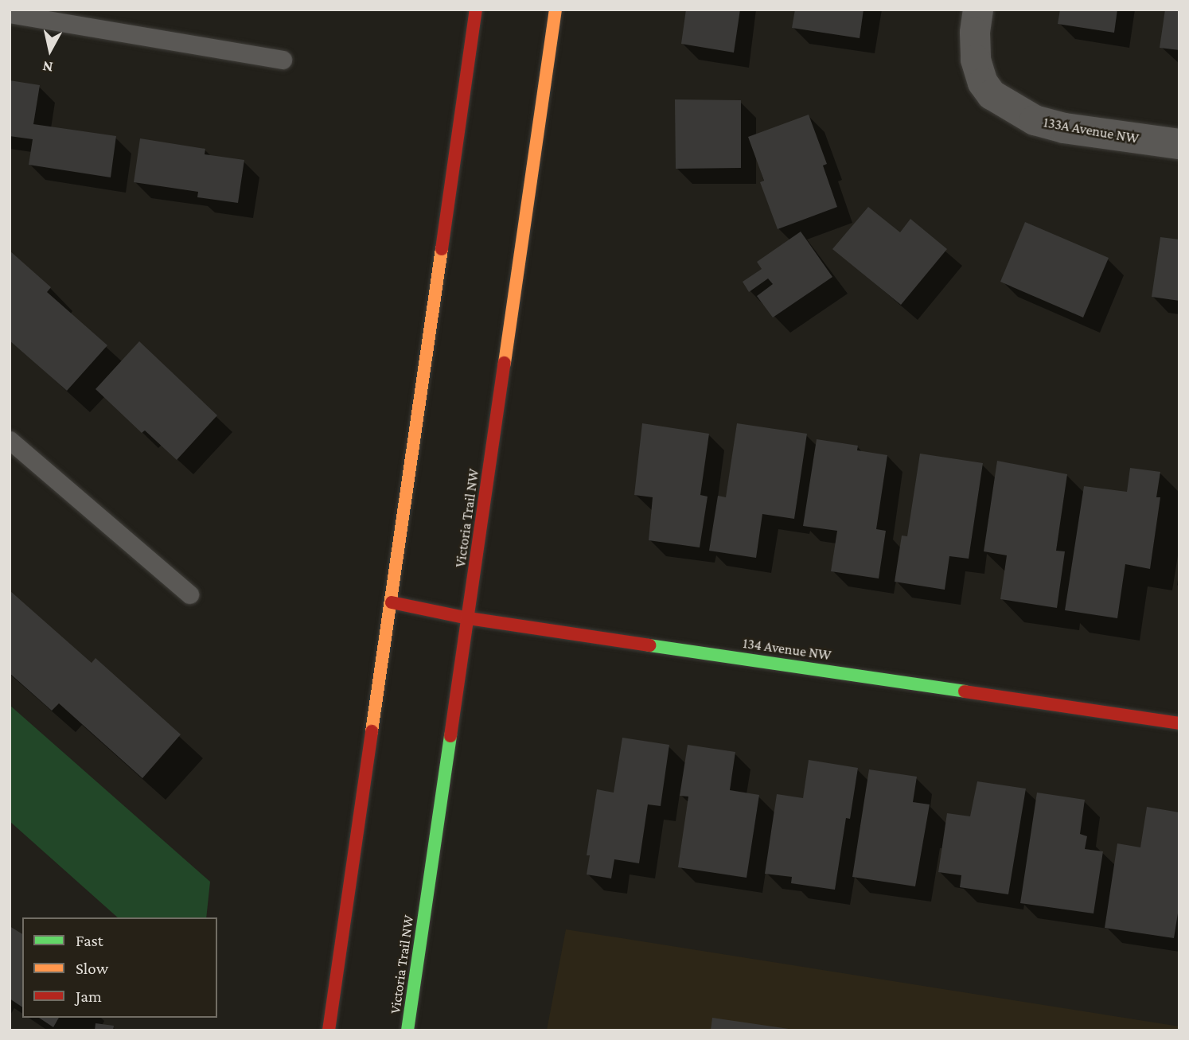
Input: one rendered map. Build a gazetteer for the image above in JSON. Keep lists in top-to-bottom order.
{
  "streets": {
    "main road": ["Victoria Trail NW", "134 Avenue NW"],
    "street": ["133A Avenue NW"]
  },
  "crossings": [
    ["Victoria Trail NW", "134 Avenue NW"]
  ],
  "legend": ["Fast", "Slow", "Jam"],
  "north": "bottom"
}
